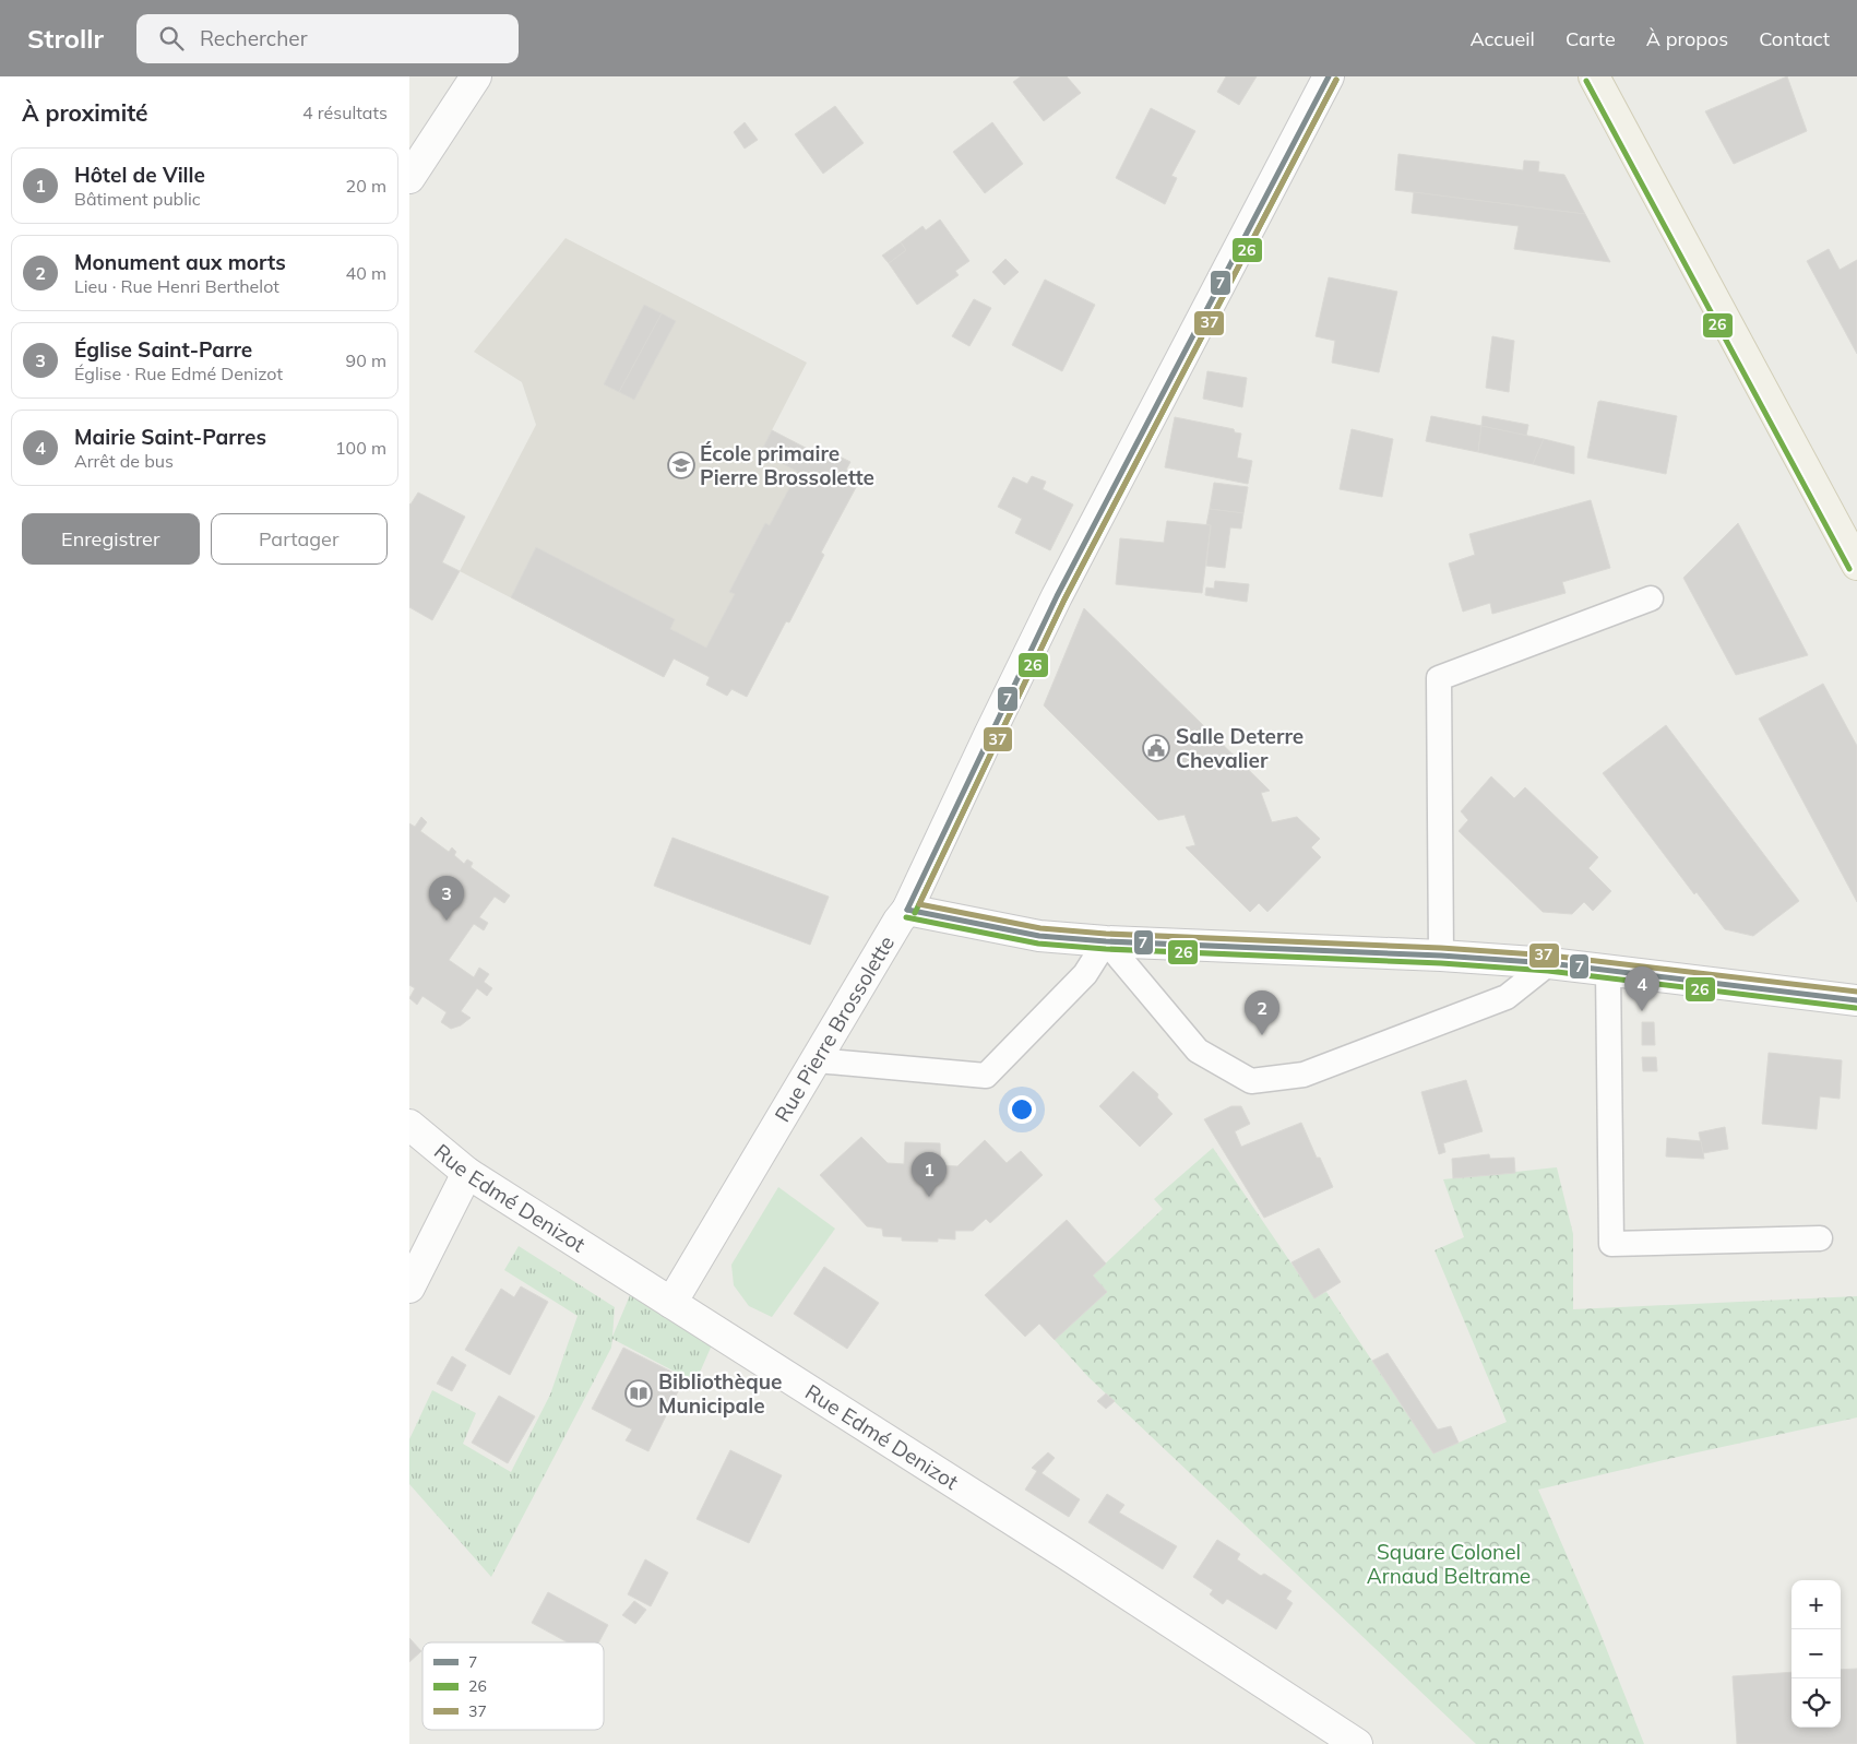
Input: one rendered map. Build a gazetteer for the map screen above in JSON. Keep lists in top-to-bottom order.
{
  "streets": {
    "street": ["Rue Pierre Brossolette", "Rue Edmé Denizot"]
  },
  "crossings": [
    ["Rue Pierre Brossolette", "Rue Edmé Denizot"]
  ],
  "parks": ["Square Colonel Arnaud Beltrame"],
  "places": {
    "school or university": ["École primaire Pierre Brossolette"],
    "public building": ["Salle Deterre Chevalier"],
    "library": ["Bibliothèque Municipale"]
  },
  "lines": ["transit line 7", "transit line 26", "transit line 37"],
  "legend": ["7", "26", "37"],
  "page": {
    "header": "Strollr",
    "search": "Rechercher",
    "nav": [
      "Accueil",
      "Carte",
      "À propos",
      "Contact"
    ],
    "heading": ["À proximité", "4 résultats"],
    "list": [
      {
        "mark": "1",
        "name": "Hôtel de Ville",
        "note": "Bâtiment public",
        "value": "20 m"
      },
      {
        "mark": "2",
        "name": "Monument aux morts",
        "note": "Lieu · Rue Henri Berthelot",
        "value": "40 m"
      },
      {
        "mark": "3",
        "name": "Église Saint-Parre",
        "note": "Église · Rue Edmé Denizot",
        "value": "90 m"
      },
      {
        "mark": "4",
        "name": "Mairie Saint-Parres",
        "note": "Arrêt de bus",
        "value": "100 m"
      }
    ],
    "buttons": ["Enregistrer", "Partager"],
    "pins": [
      "3",
      "4",
      "2",
      "1"
    ],
    "map_buttons": ["+", "−"]
  }
}
